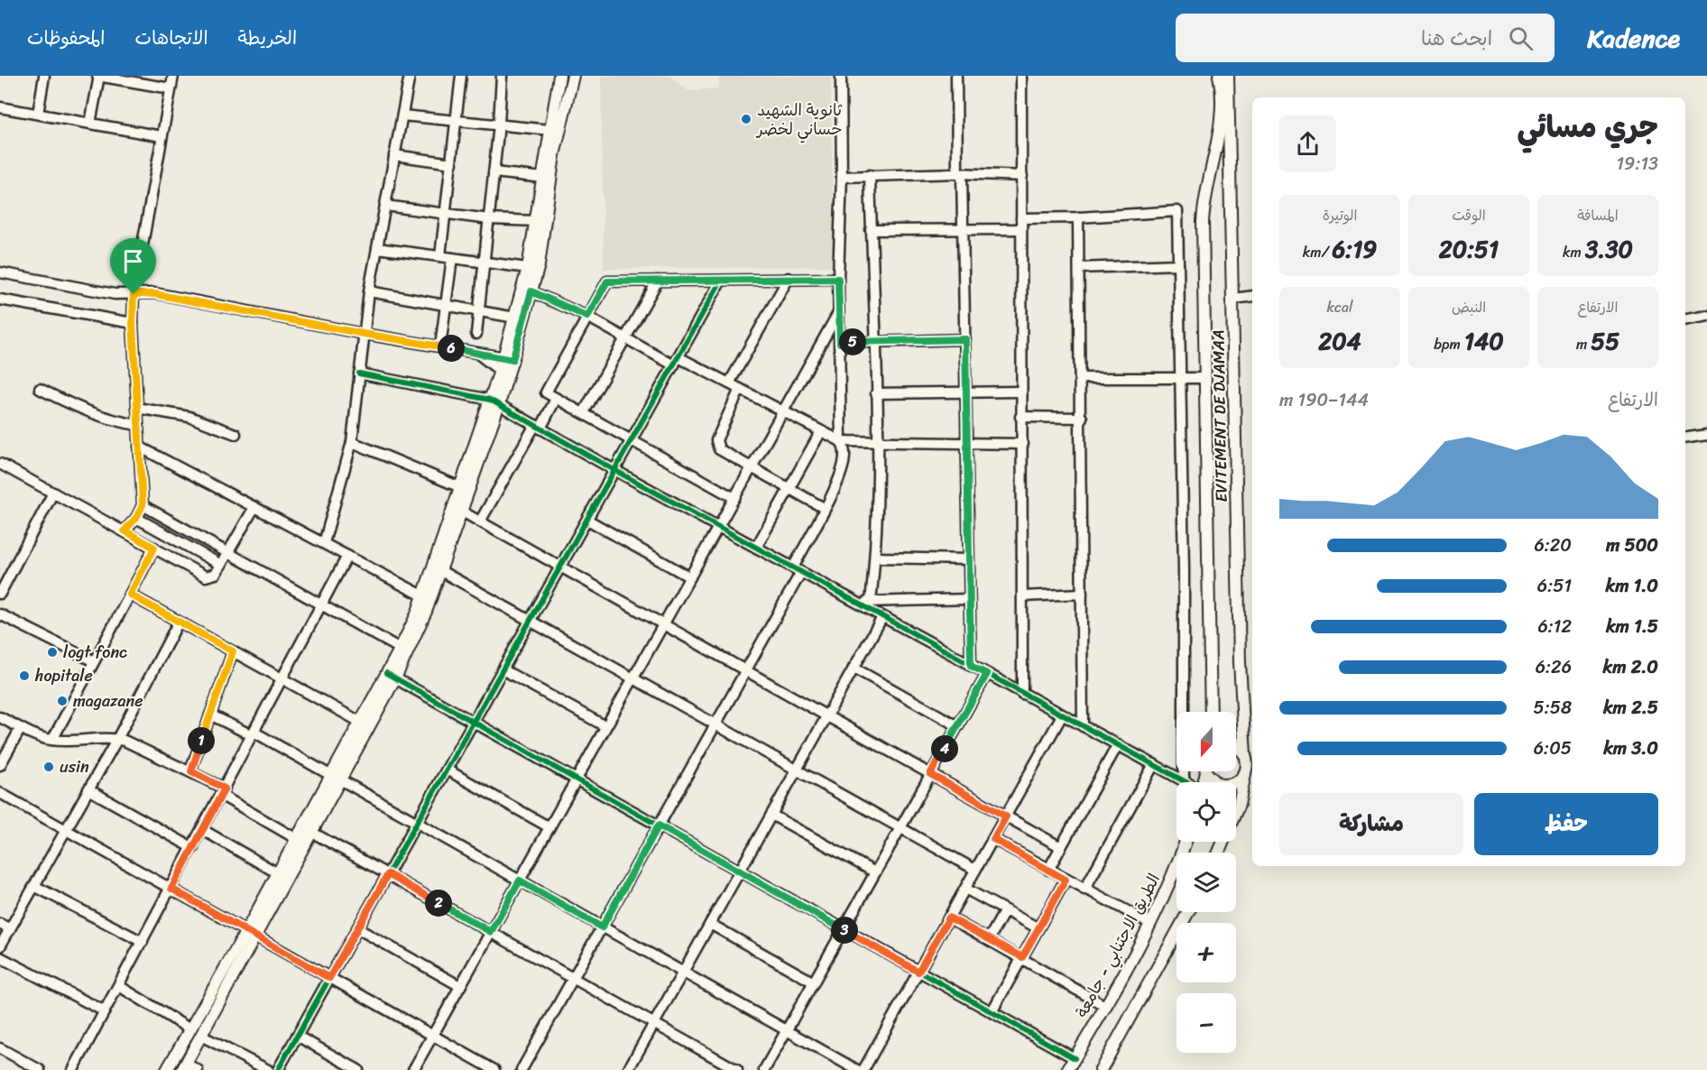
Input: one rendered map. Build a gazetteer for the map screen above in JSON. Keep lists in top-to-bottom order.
{
  "streets": {
    "main road": ["EVITEMENT DE DJAMAA", "الطريق الاجتنابي - جامعة"]
  },
  "places": [
    "ثانوية الشهيد حساني لخضر",
    "logt fonc",
    "hopitale",
    "magazane",
    "usin"
  ],
  "north": "bottom",
  "page": {
    "header": "Kadence",
    "search": "ابحث هنا",
    "nav": ["الخريطة", "الاتجاهات", "المحفوظات"],
    "heading": ["جري مسائي", "19:13"],
    "stats": [
      ["المسافة", "3.30 km"],
      ["الوقت", "20:51"],
      ["الوتيرة", "6:19 /km"],
      ["الارتفاع", "55 m"],
      ["النبض", "140 bpm"],
      ["kcal", "204"]
    ],
    "pins": [
      "5",
      "6",
      "1",
      "4",
      "2",
      "3"
    ],
    "chart": ["الارتفاع", "144–190 m"],
    "list": [
      {
        "name": "500 m",
        "note": "6:20"
      },
      {
        "name": "1.0 km",
        "note": "6:51"
      },
      {
        "name": "1.5 km",
        "note": "6:12"
      },
      {
        "name": "2.0 km",
        "note": "6:26"
      },
      {
        "name": "2.5 km",
        "note": "5:58"
      },
      {
        "name": "3.0 km",
        "note": "6:05"
      }
    ],
    "map_buttons": ["+", "−"],
    "buttons": ["حفظ", "مشاركة"]
  }
}
